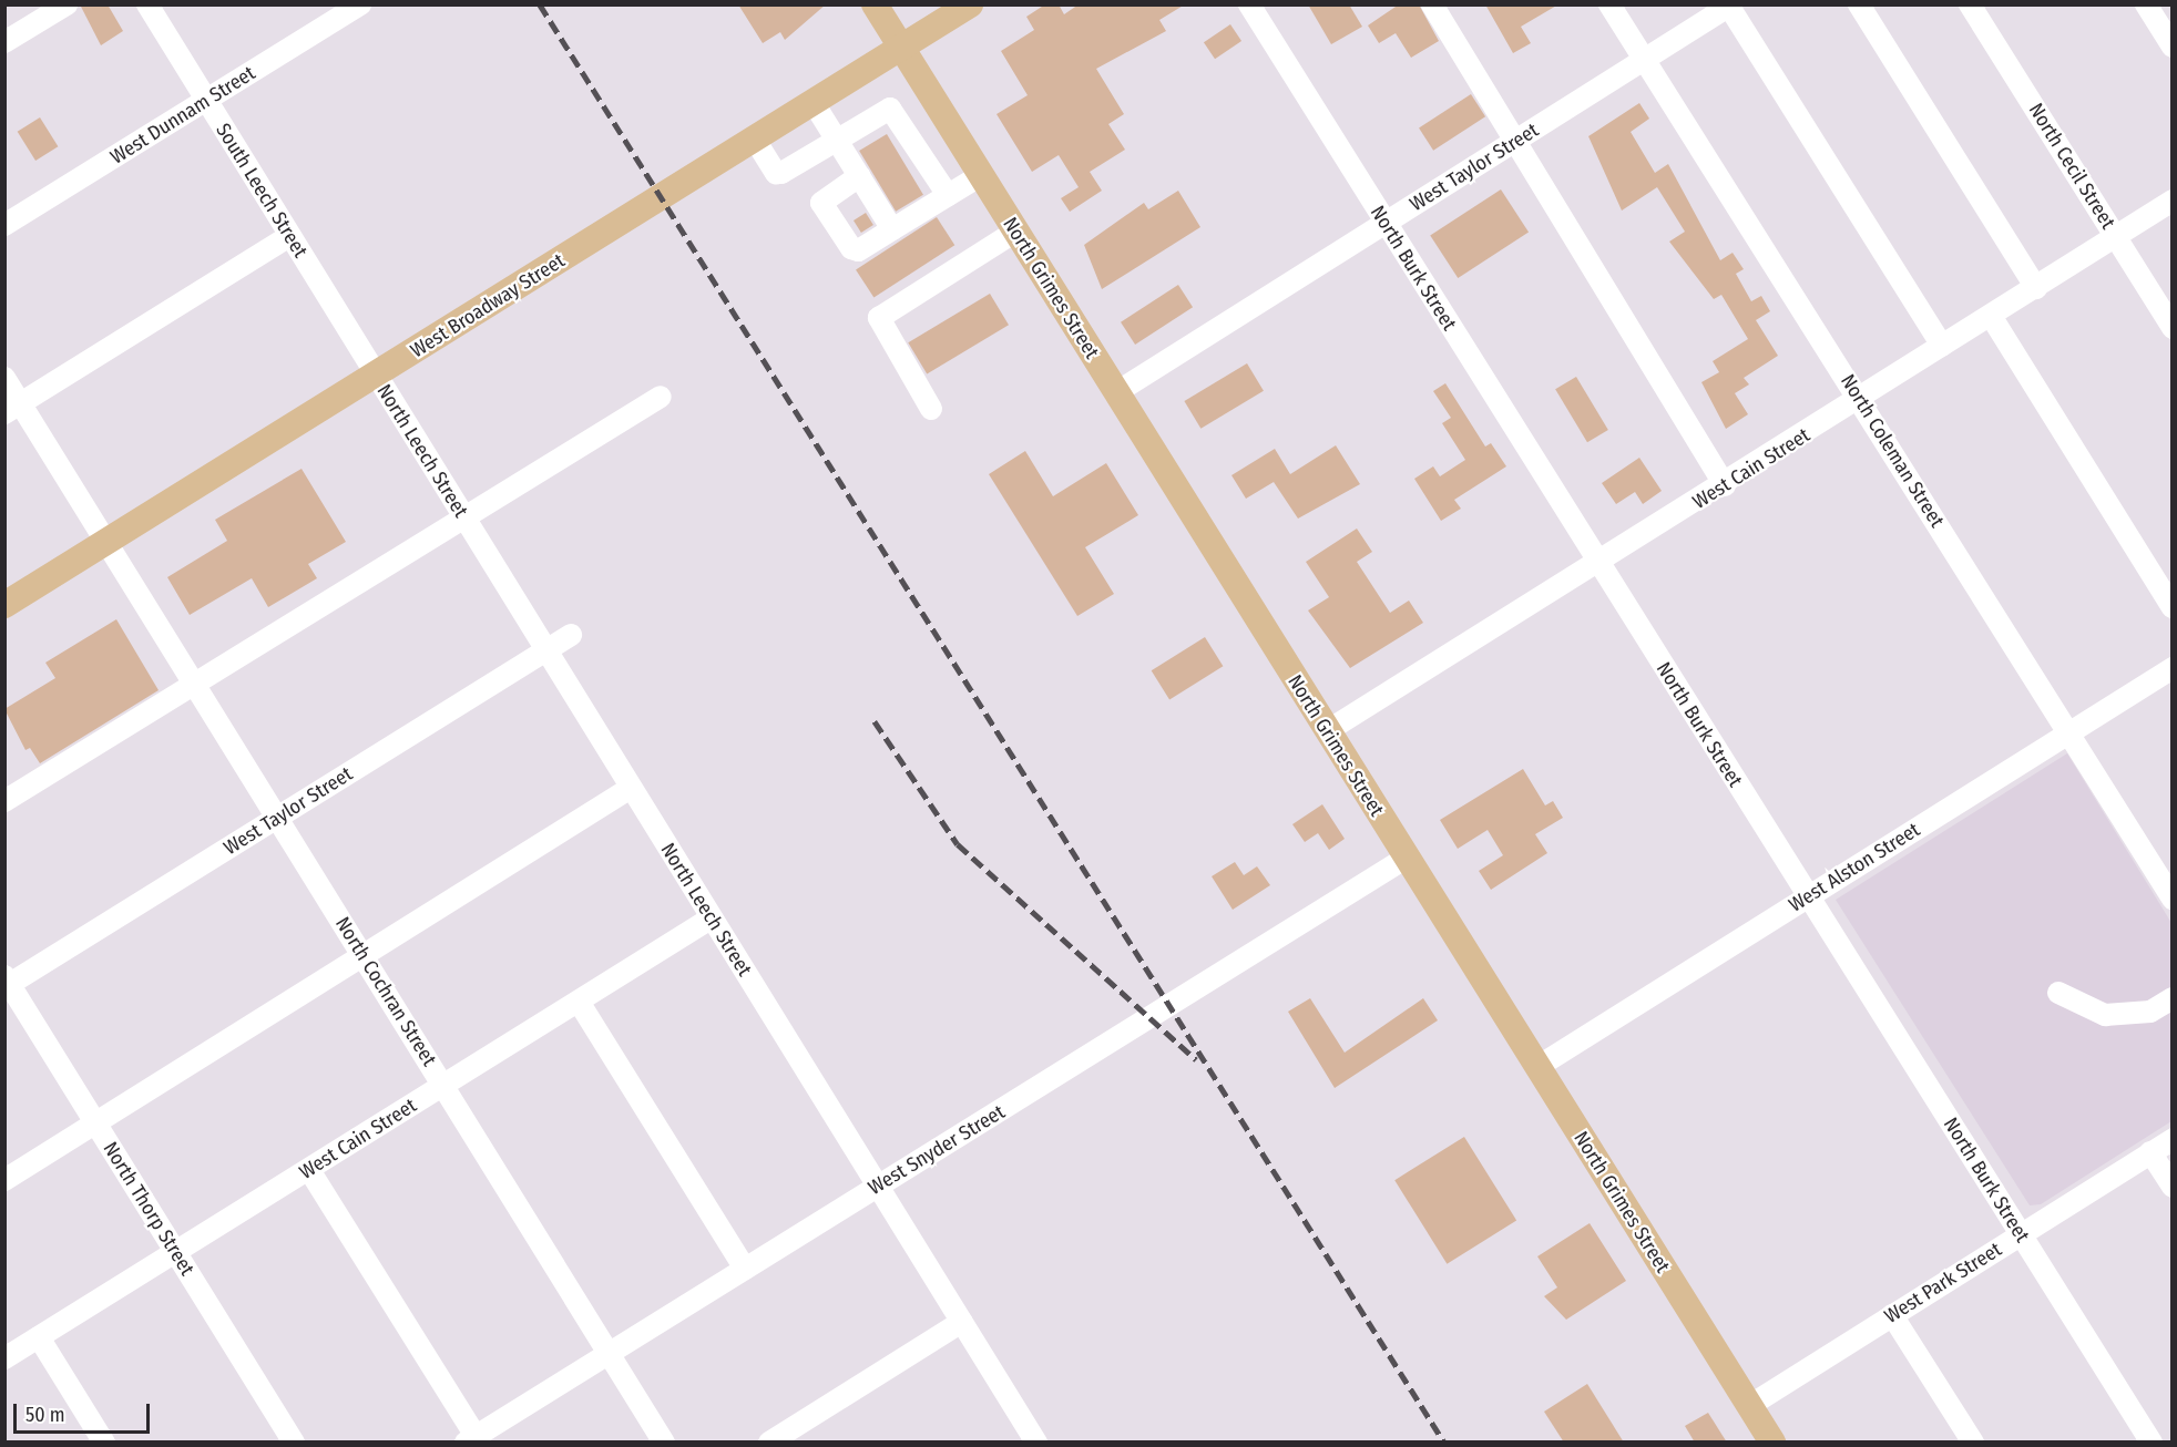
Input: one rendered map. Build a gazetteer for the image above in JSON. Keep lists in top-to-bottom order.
{
  "streets": {
    "main road": ["North Grimes Street", "West Broadway Street"],
    "street": [
      "West Dunnam Street",
      "North Cecil Street",
      "West Taylor Street",
      "South Leech Street",
      "North Burk Street",
      "North Leech Street",
      "North Coleman Street",
      "West Cain Street",
      "West Alston Street",
      "North Cochran Street",
      "West Snyder Street",
      "North Thorp Street",
      "West Park Street"
    ]
  },
  "crossings": [
    ["West Dunnam Street", "South Leech Street"],
    ["North Cecil Street", "West Cain Street"],
    ["West Taylor Street", "North Burk Street"],
    ["West Taylor Street", "North Grimes Street"],
    ["West Taylor Street", "North Leech Street"],
    ["West Taylor Street", "North Coleman Street"],
    ["West Taylor Street", "North Cochran Street"],
    ["West Taylor Street", "North Thorp Street"],
    ["South Leech Street", "West Broadway Street"],
    ["South Leech Street", "North Leech Street"],
    ["North Burk Street", "West Cain Street"],
    ["North Burk Street", "West Alston Street"],
    ["North Burk Street", "West Park Street"],
    ["North Grimes Street", "West Broadway Street"],
    ["North Grimes Street", "West Cain Street"],
    ["North Grimes Street", "West Alston Street"],
    ["North Grimes Street", "West Snyder Street"],
    ["North Grimes Street", "West Park Street"],
    ["West Broadway Street", "North Leech Street"],
    ["West Broadway Street", "North Cochran Street"],
    ["North Leech Street", "West Cain Street"],
    ["North Leech Street", "West Snyder Street"],
    ["North Coleman Street", "West Cain Street"],
    ["North Coleman Street", "West Alston Street"],
    ["West Cain Street", "North Cochran Street"],
    ["West Cain Street", "North Thorp Street"],
    ["North Cochran Street", "West Snyder Street"]
  ],
  "scale_bar": "50 m"
}
